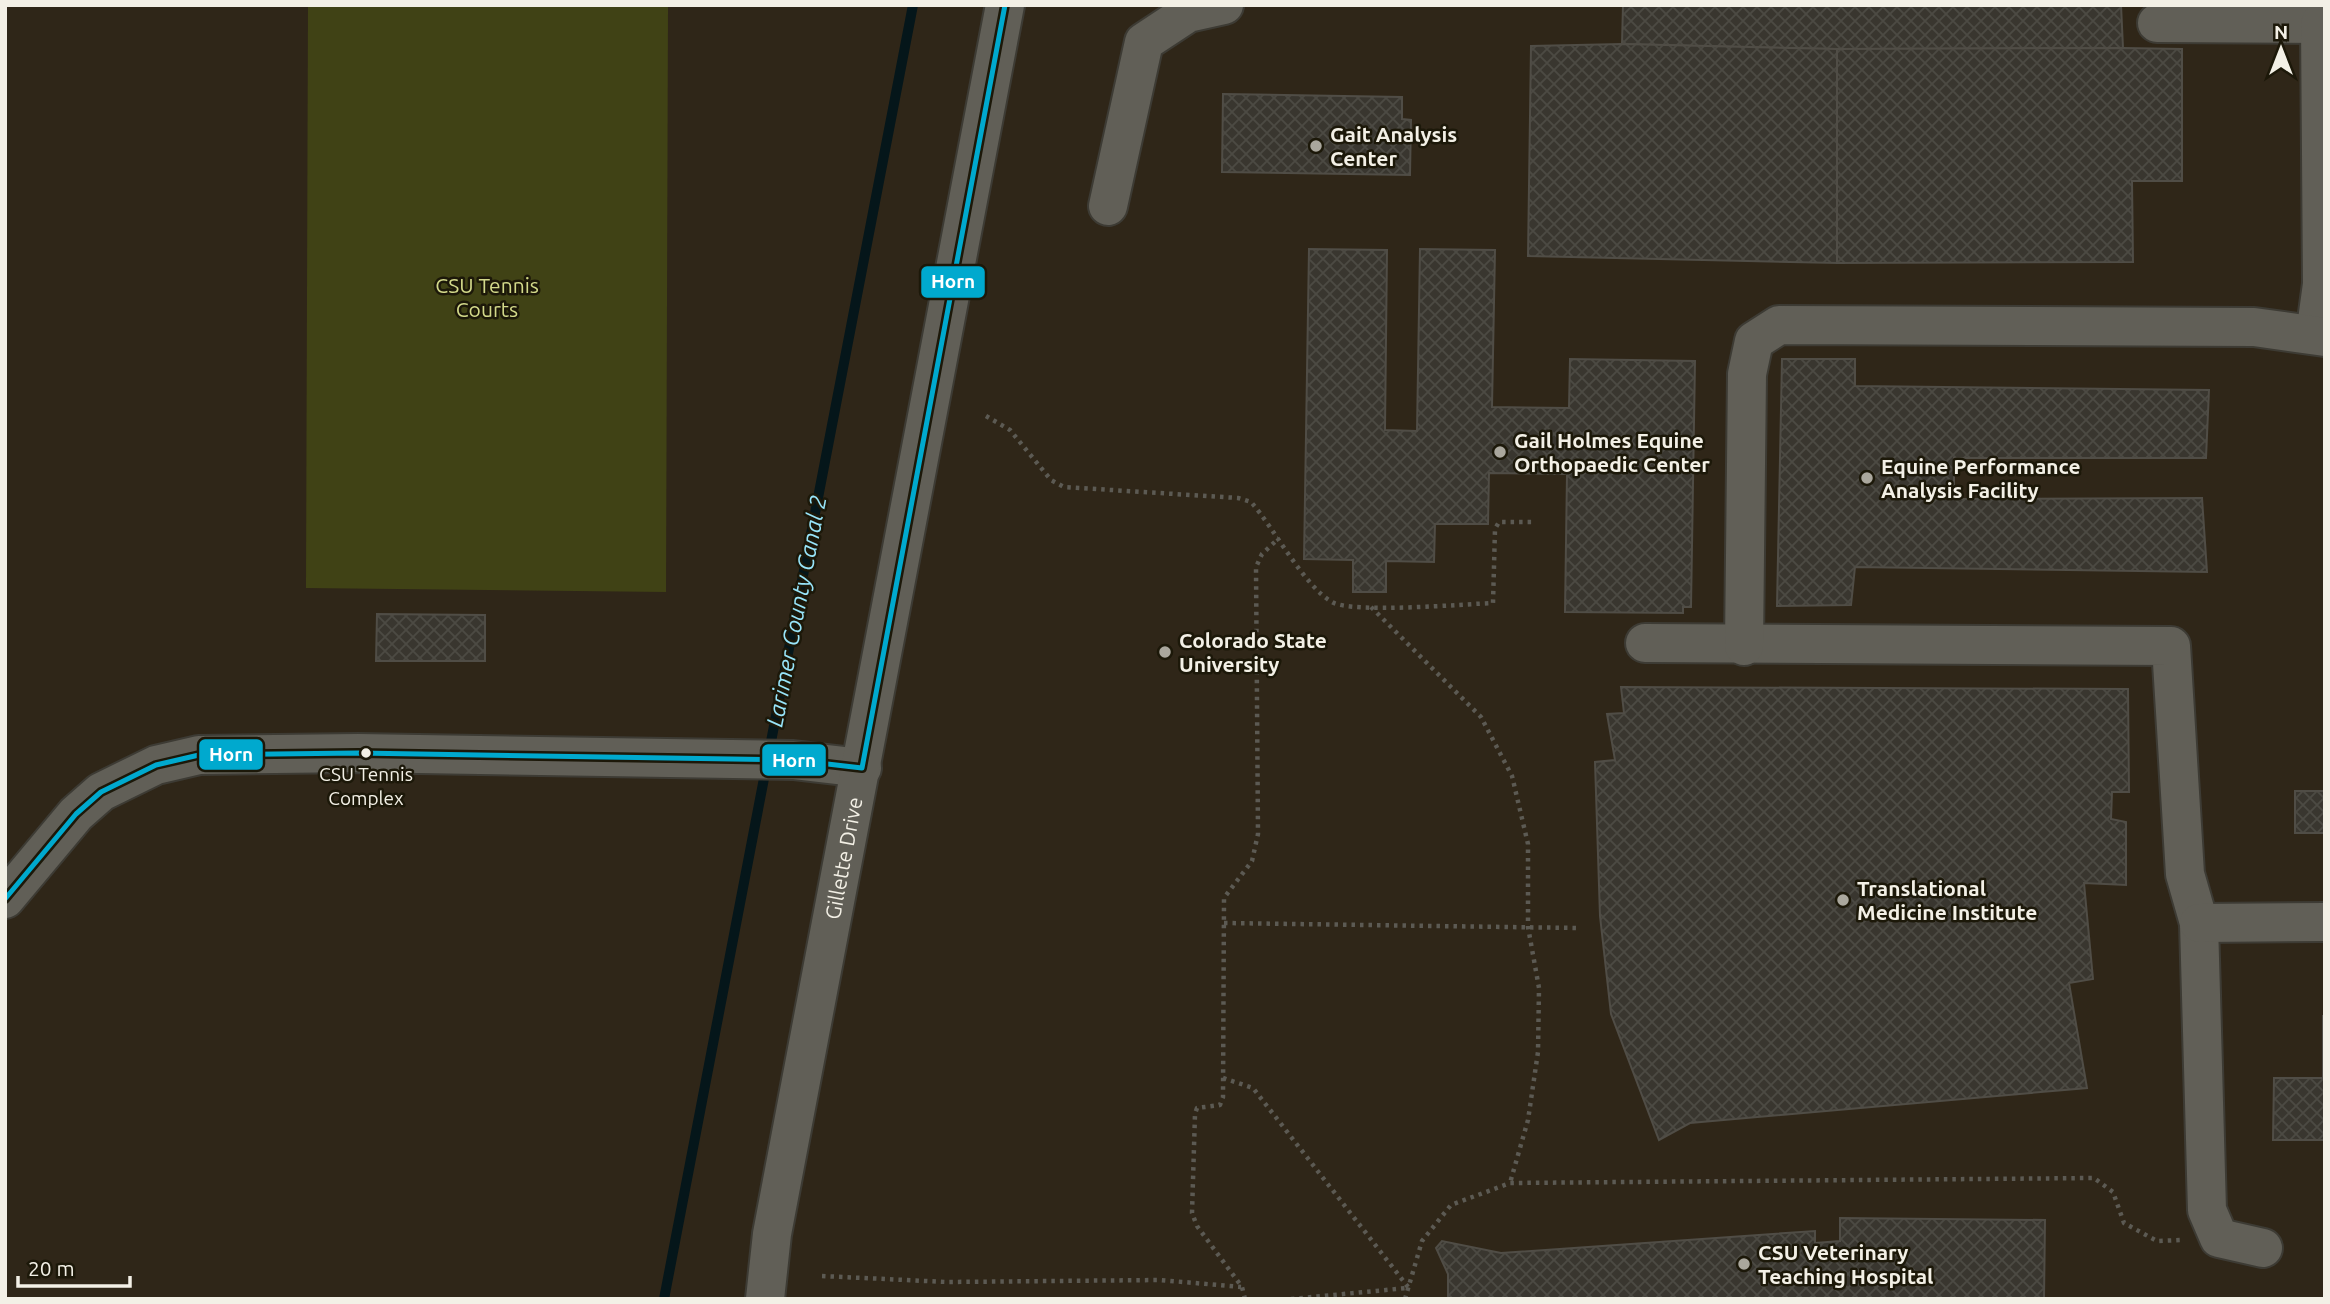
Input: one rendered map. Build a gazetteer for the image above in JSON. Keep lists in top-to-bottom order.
{
  "streets": {
    "street": ["Gillette Drive"]
  },
  "water": ["Larimer County Canal 2"],
  "parks": ["CSU Tennis Courts"],
  "places": [
    "Gait Analysis Center",
    "Gail Holmes Equine Orthopaedic Center",
    "Equine Performance Analysis Facility",
    "Colorado State University",
    "CSU Tennis Complex",
    "Translational Medicine Institute",
    "CSU Veterinary Teaching Hospital"
  ],
  "lines": ["transit line Horn"],
  "scale_bar": "20 m",
  "north": "top"
}
